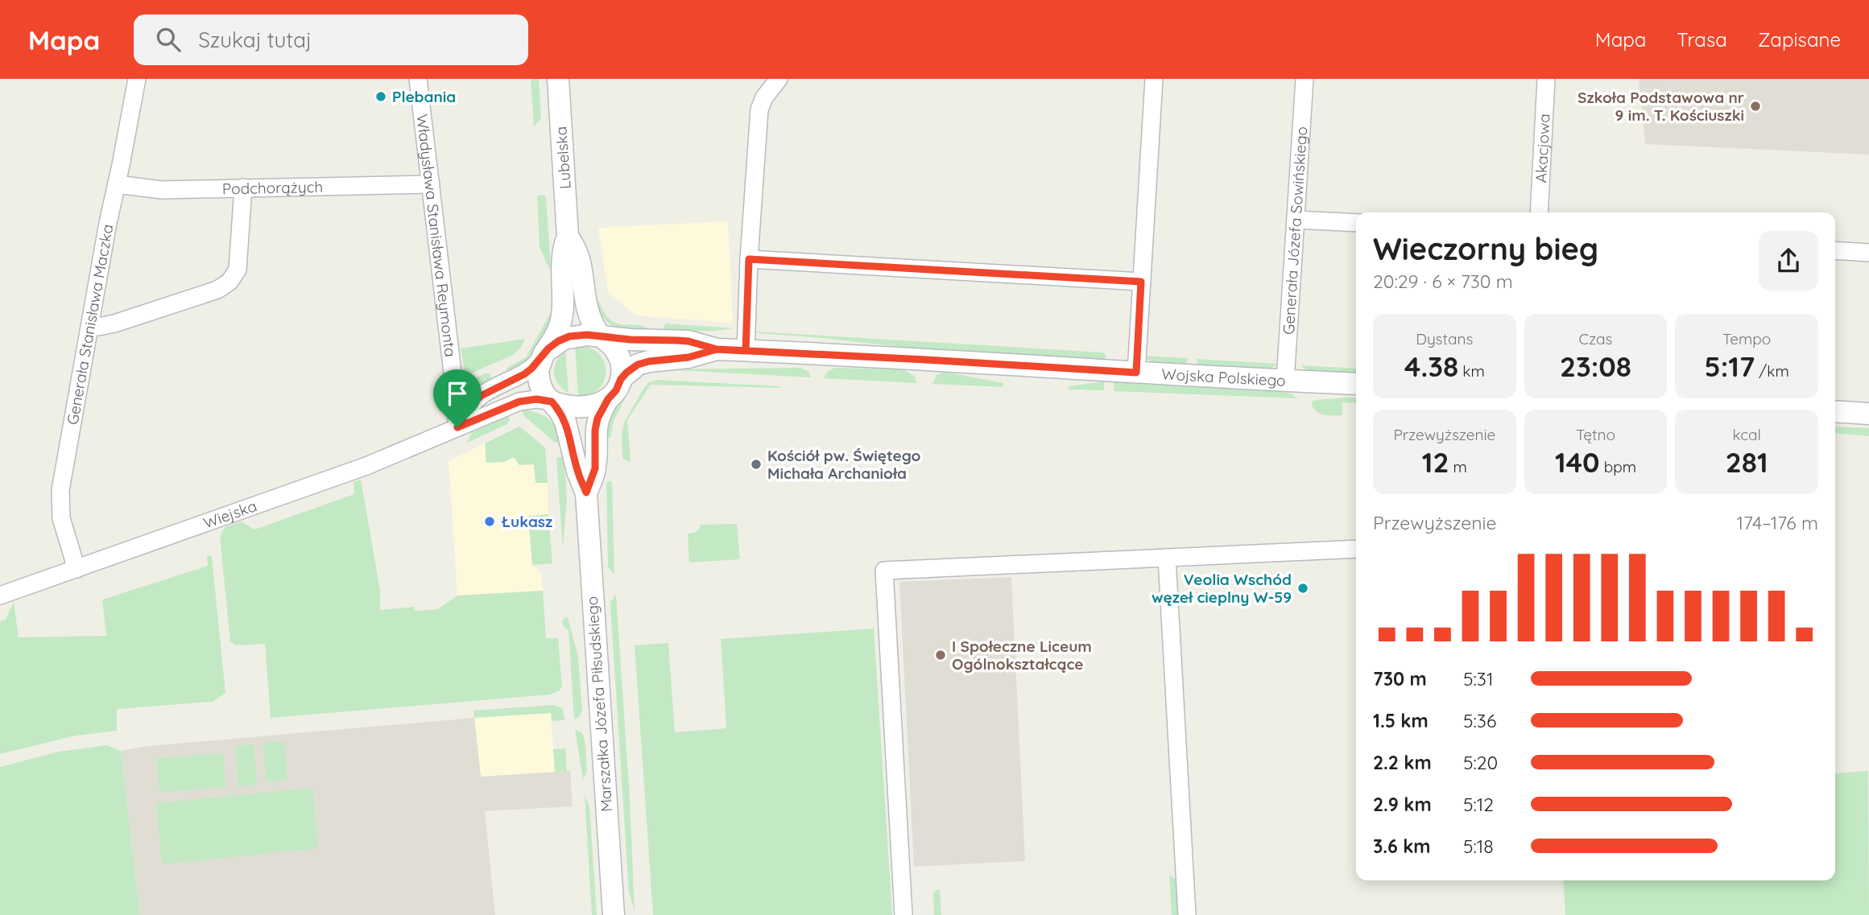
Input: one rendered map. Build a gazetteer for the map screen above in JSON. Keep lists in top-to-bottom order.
{
  "streets": {
    "street": [
      "Akacjowa",
      "Lubelska",
      "Podchorążych",
      "Generała Józefa Sowińskiego",
      "Władysława Stanisława Reymonta",
      "Generała Stanisława Maczka",
      "Wojska Polskiego",
      "Wiejska",
      "Marszałka Józefa Piłsudskiego"
    ]
  },
  "crossings": [
    ["Lubelska", "Wojska Polskiego"],
    ["Lubelska", "Wiejska"],
    ["Lubelska", "Marszałka Józefa Piłsudskiego"],
    ["Podchorążych", "Władysława Stanisława Reymonta"],
    ["Podchorążych", "Generała Stanisława Maczka"],
    ["Generała Józefa Sowińskiego", "Wojska Polskiego"],
    ["Władysława Stanisława Reymonta", "Wiejska"],
    ["Generała Stanisława Maczka", "Wiejska"],
    ["Wojska Polskiego", "Wiejska"],
    ["Wojska Polskiego", "Marszałka Józefa Piłsudskiego"],
    ["Wiejska", "Marszałka Józefa Piłsudskiego"]
  ],
  "places": [
    "Plebania",
    "Szkoła Podstawowa nr 9 im. T. Kościuszki",
    "Kościół pw. Świętego Michała Archanioła",
    "Łukasz",
    "Veolia Wschód węzeł cieplny W-59",
    "I Społeczne Liceum Ogólnokształcące"
  ],
  "page": {
    "header": "Mapa",
    "search": "Szukaj tutaj",
    "nav": ["Mapa", "Trasa", "Zapisane"],
    "heading": ["Wieczorny bieg", "20:29 · 6 × 730 m"],
    "stats": [
      ["Dystans", "4.38 km"],
      ["Czas", "23:08"],
      ["Tempo", "5:17 /km"],
      ["Przewyższenie", "12 m"],
      ["Tętno", "140 bpm"],
      ["kcal", "281"]
    ],
    "chart": ["Przewyższenie", "174–176 m"],
    "list": [
      {
        "name": "730 m",
        "note": "5:31"
      },
      {
        "name": "1.5 km",
        "note": "5:36"
      },
      {
        "name": "2.2 km",
        "note": "5:20"
      },
      {
        "name": "2.9 km",
        "note": "5:12"
      },
      {
        "name": "3.6 km",
        "note": "5:18"
      }
    ]
  }
}
